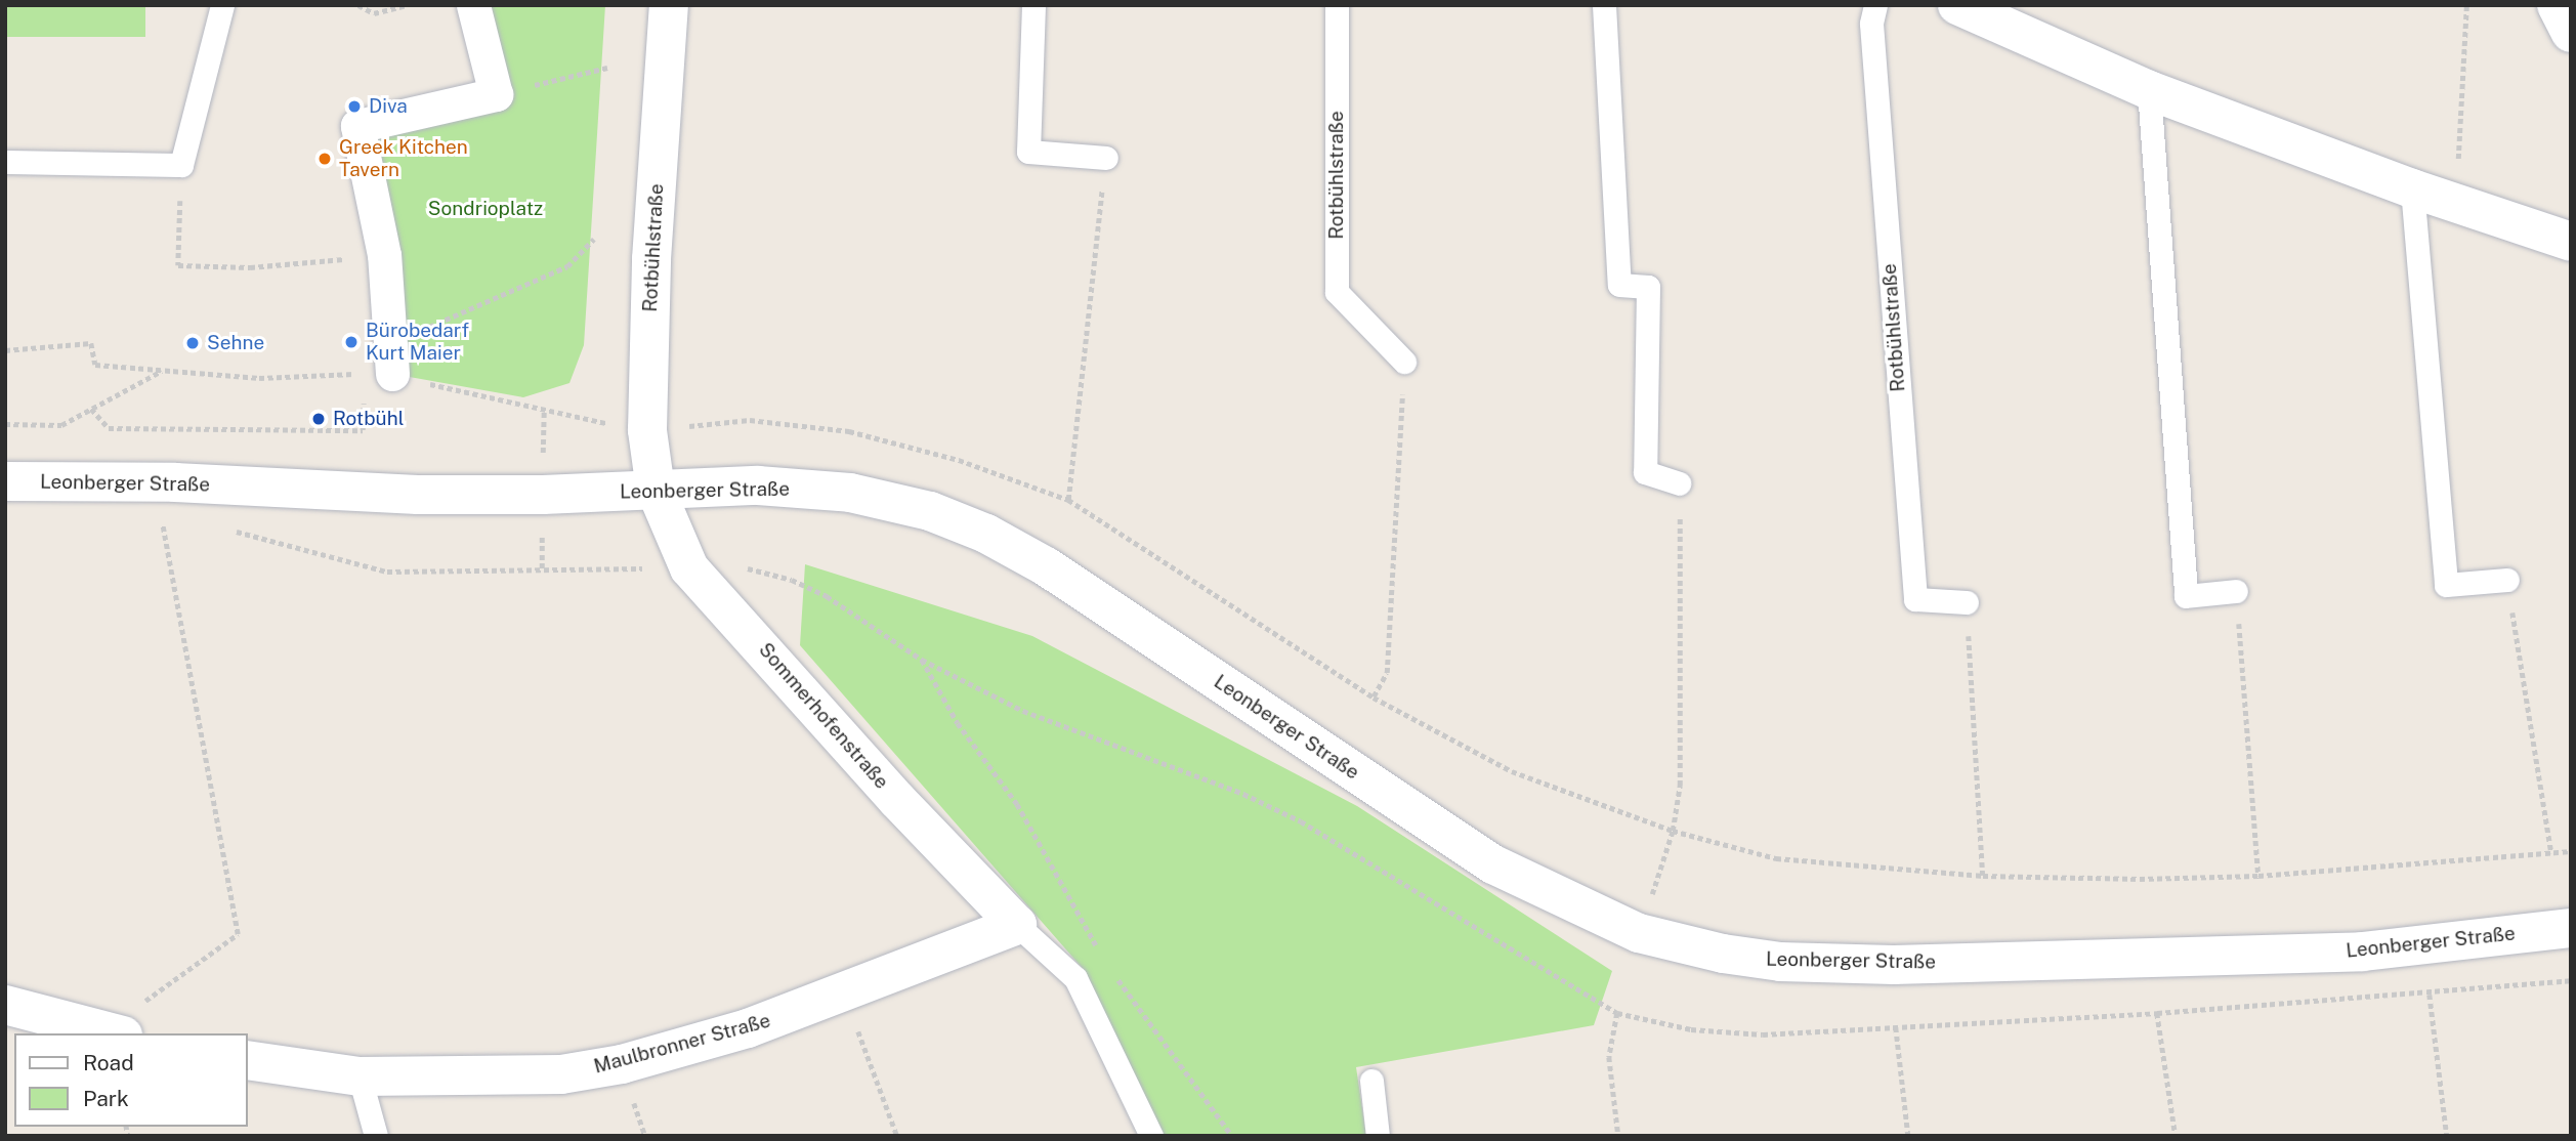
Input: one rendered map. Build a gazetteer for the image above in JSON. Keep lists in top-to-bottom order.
{
  "streets": {
    "street": [
      "Rotbühlstraße",
      "Leonberger Straße",
      "Sommerhofenstraße",
      "Maulbronner Straße"
    ]
  },
  "crossings": [
    ["Rotbühlstraße", "Leonberger Straße"],
    ["Rotbühlstraße", "Sommerhofenstraße"],
    ["Leonberger Straße", "Sommerhofenstraße"],
    ["Sommerhofenstraße", "Maulbronner Straße"]
  ],
  "parks": ["Sondrioplatz"],
  "places": [
    "Diva",
    "Greek Kitchen Tavern",
    "Bürobedarf Kurt Maier",
    "Sehne",
    "Rotbühl"
  ],
  "legend": ["Road", "Park"]
}
